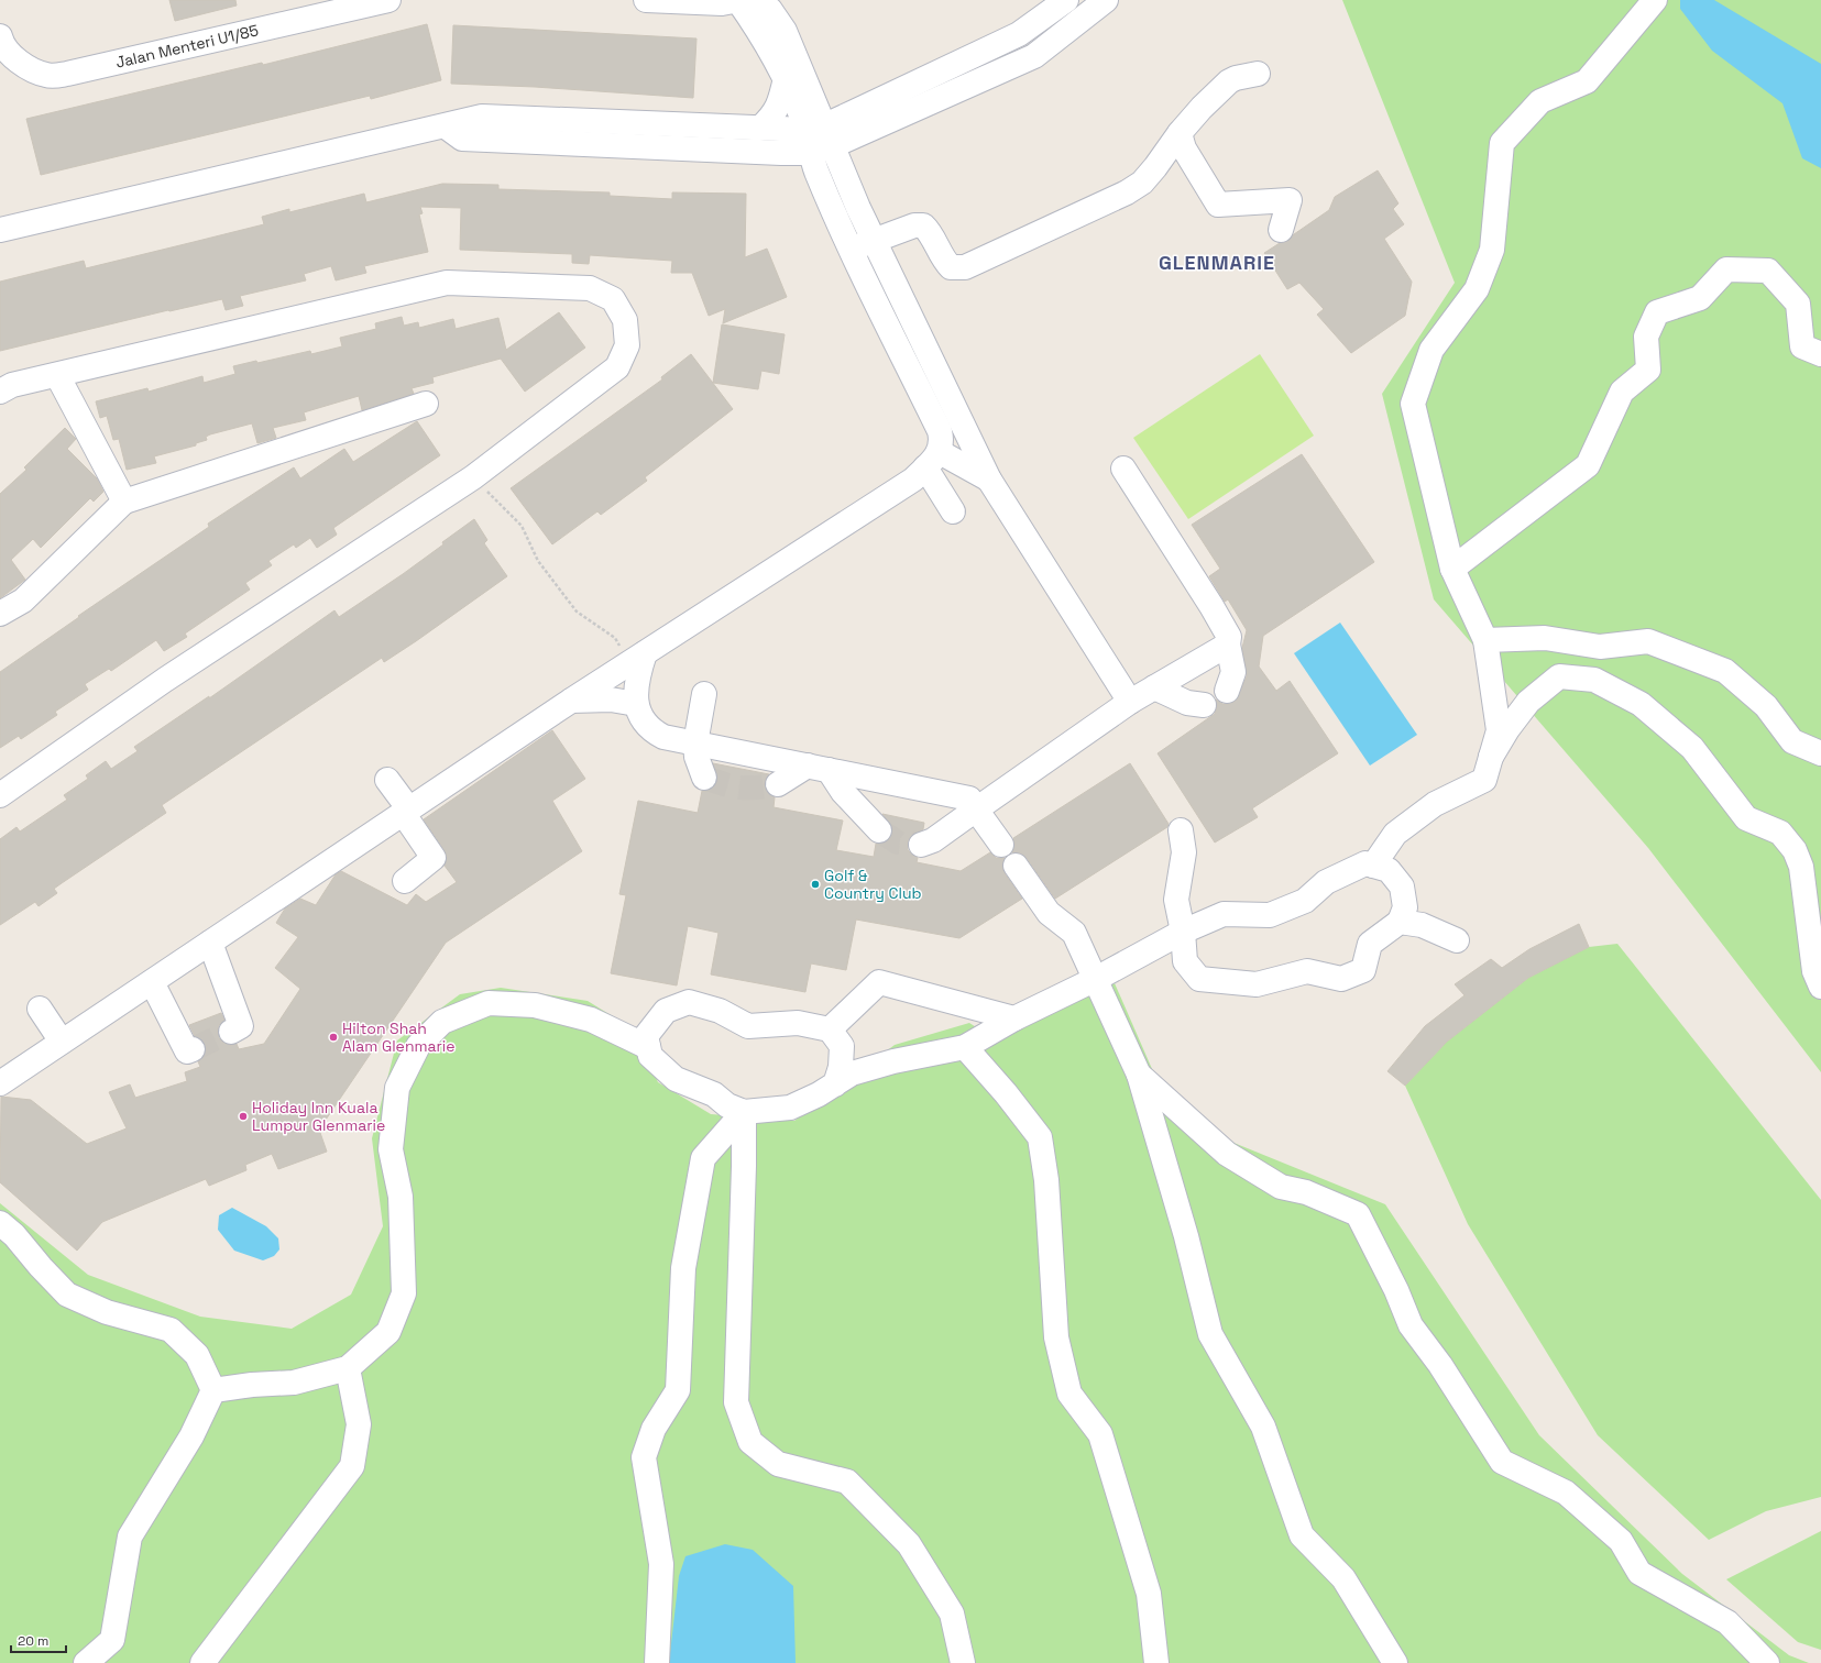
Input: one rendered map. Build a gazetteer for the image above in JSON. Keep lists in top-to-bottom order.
{
  "streets": {
    "street": ["Jalan Menteri U1/85"]
  },
  "districts": ["GLENMARIE"],
  "places": ["Golf & Country Club", "Hilton Shah Alam Glenmarie", "Holiday Inn Kuala Lumpur Glenmarie"],
  "scale_bar": "20 m"
}
